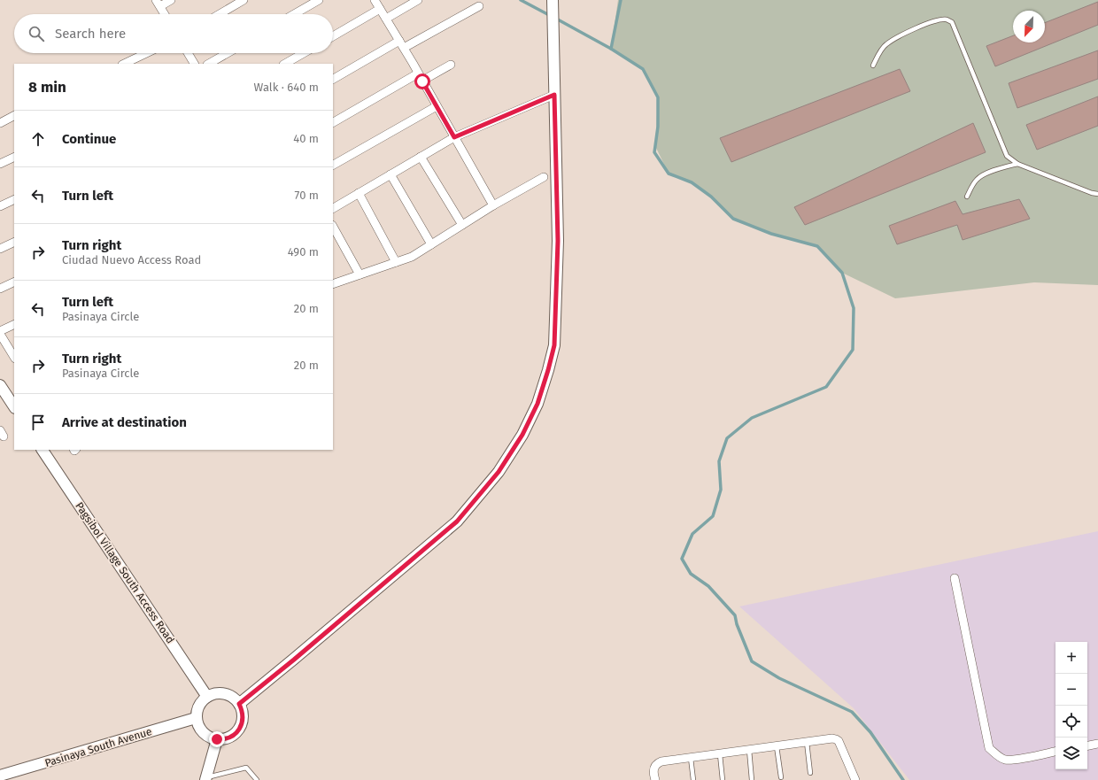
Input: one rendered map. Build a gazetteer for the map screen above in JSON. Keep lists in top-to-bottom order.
{
  "streets": {
    "street": ["Pagsibol Village South Access Road", "Pasinaya South Avenue"]
  },
  "crossings": [
    ["Pagsibol Village South Access Road", "Pasinaya South Avenue"]
  ],
  "north": "bottom left",
  "page": {
    "search": "Search here",
    "heading": ["8 min", "Walk · 640 m"],
    "list": [
      ["Continue", "40 m"],
      ["Turn left", "70 m"],
      ["Turn right", "Ciudad Nuevo Access Road", "490 m"],
      ["Turn left", "Pasinaya Circle", "20 m"],
      ["Turn right", "Pasinaya Circle", "20 m"],
      "Arrive at destination"
    ],
    "map_buttons": ["+", "−"]
  }
}
